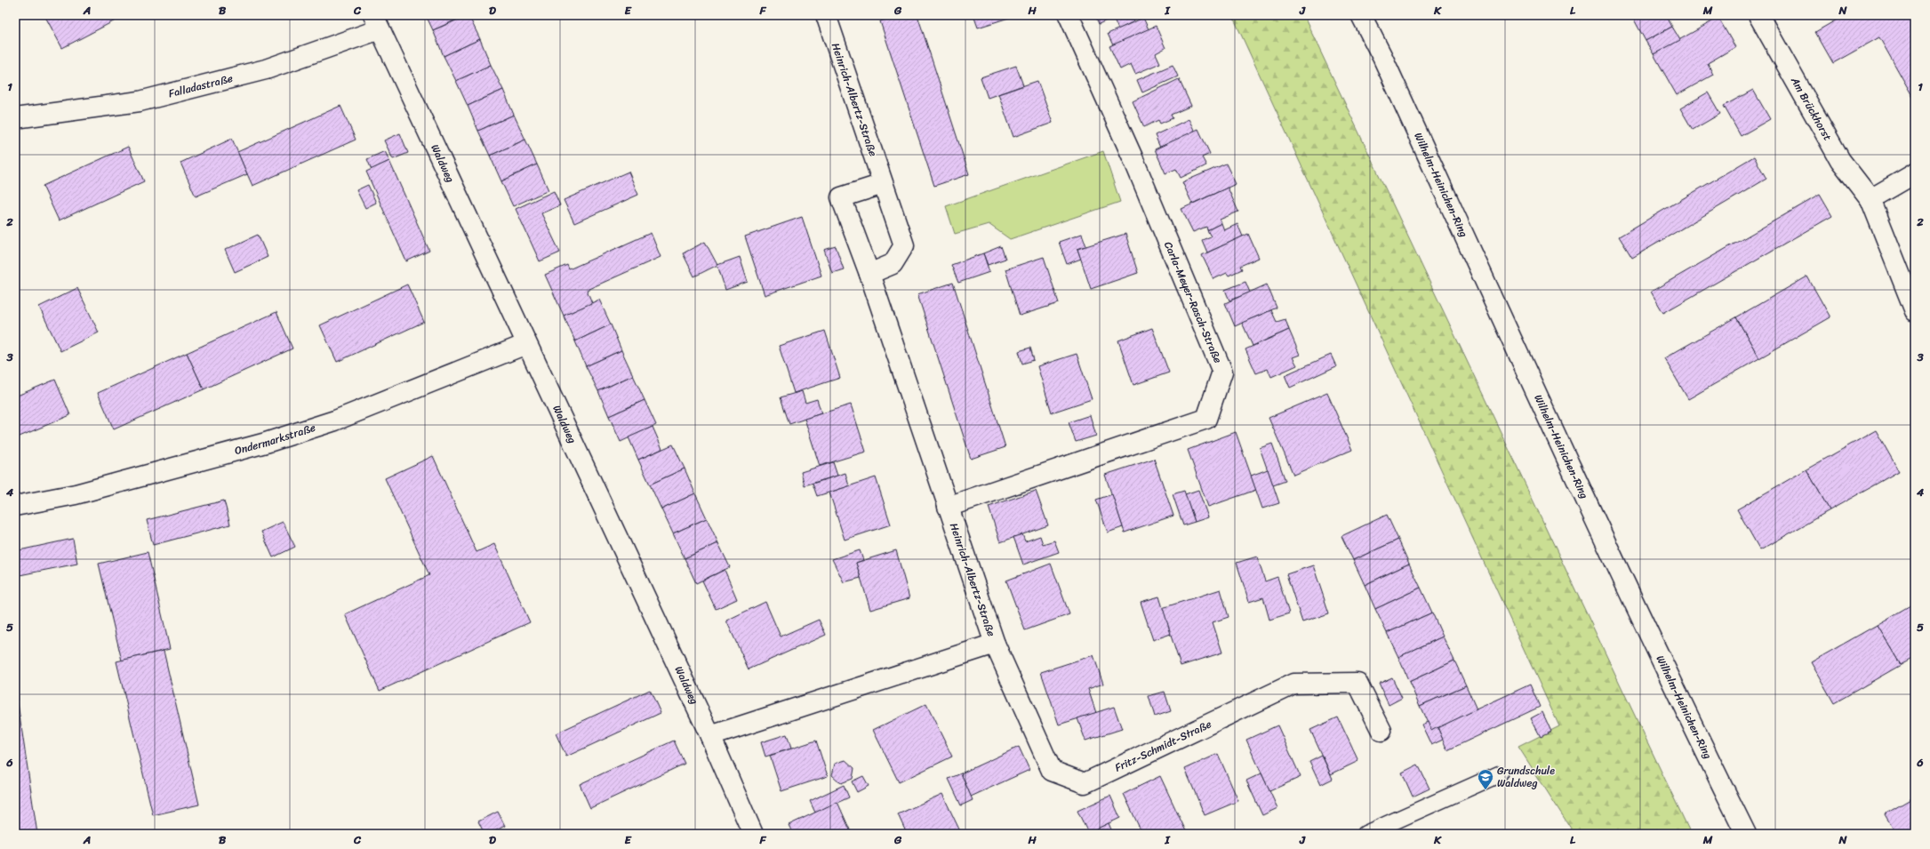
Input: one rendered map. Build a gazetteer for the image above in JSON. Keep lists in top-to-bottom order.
{
  "streets": {
    "street": [
      "Falladastraße",
      "Heinrich-Albertz-Straße",
      "Am Brückhorst",
      "Waldweg",
      "Wilhelm-Heinichen-Ring",
      "Carla-Meyer-Rasch-Straße",
      "Ondermarkstraße",
      "Fritz-Schmidt-Straße"
    ]
  },
  "crossings": [
    ["Falladastraße", "Waldweg"],
    ["Heinrich-Albertz-Straße", "Waldweg"],
    ["Heinrich-Albertz-Straße", "Carla-Meyer-Rasch-Straße"],
    ["Heinrich-Albertz-Straße", "Fritz-Schmidt-Straße"],
    ["Waldweg", "Ondermarkstraße"]
  ],
  "places": {
    "school or university": ["Grundschule Waldweg"]
  },
  "grid": {
    "columns": [
      "A",
      "B",
      "C",
      "D",
      "E",
      "F",
      "G",
      "H",
      "I",
      "J",
      "K",
      "L",
      "M",
      "N"
    ],
    "rows": [
      "1",
      "2",
      "3",
      "4",
      "5",
      "6"
    ]
  }
}
